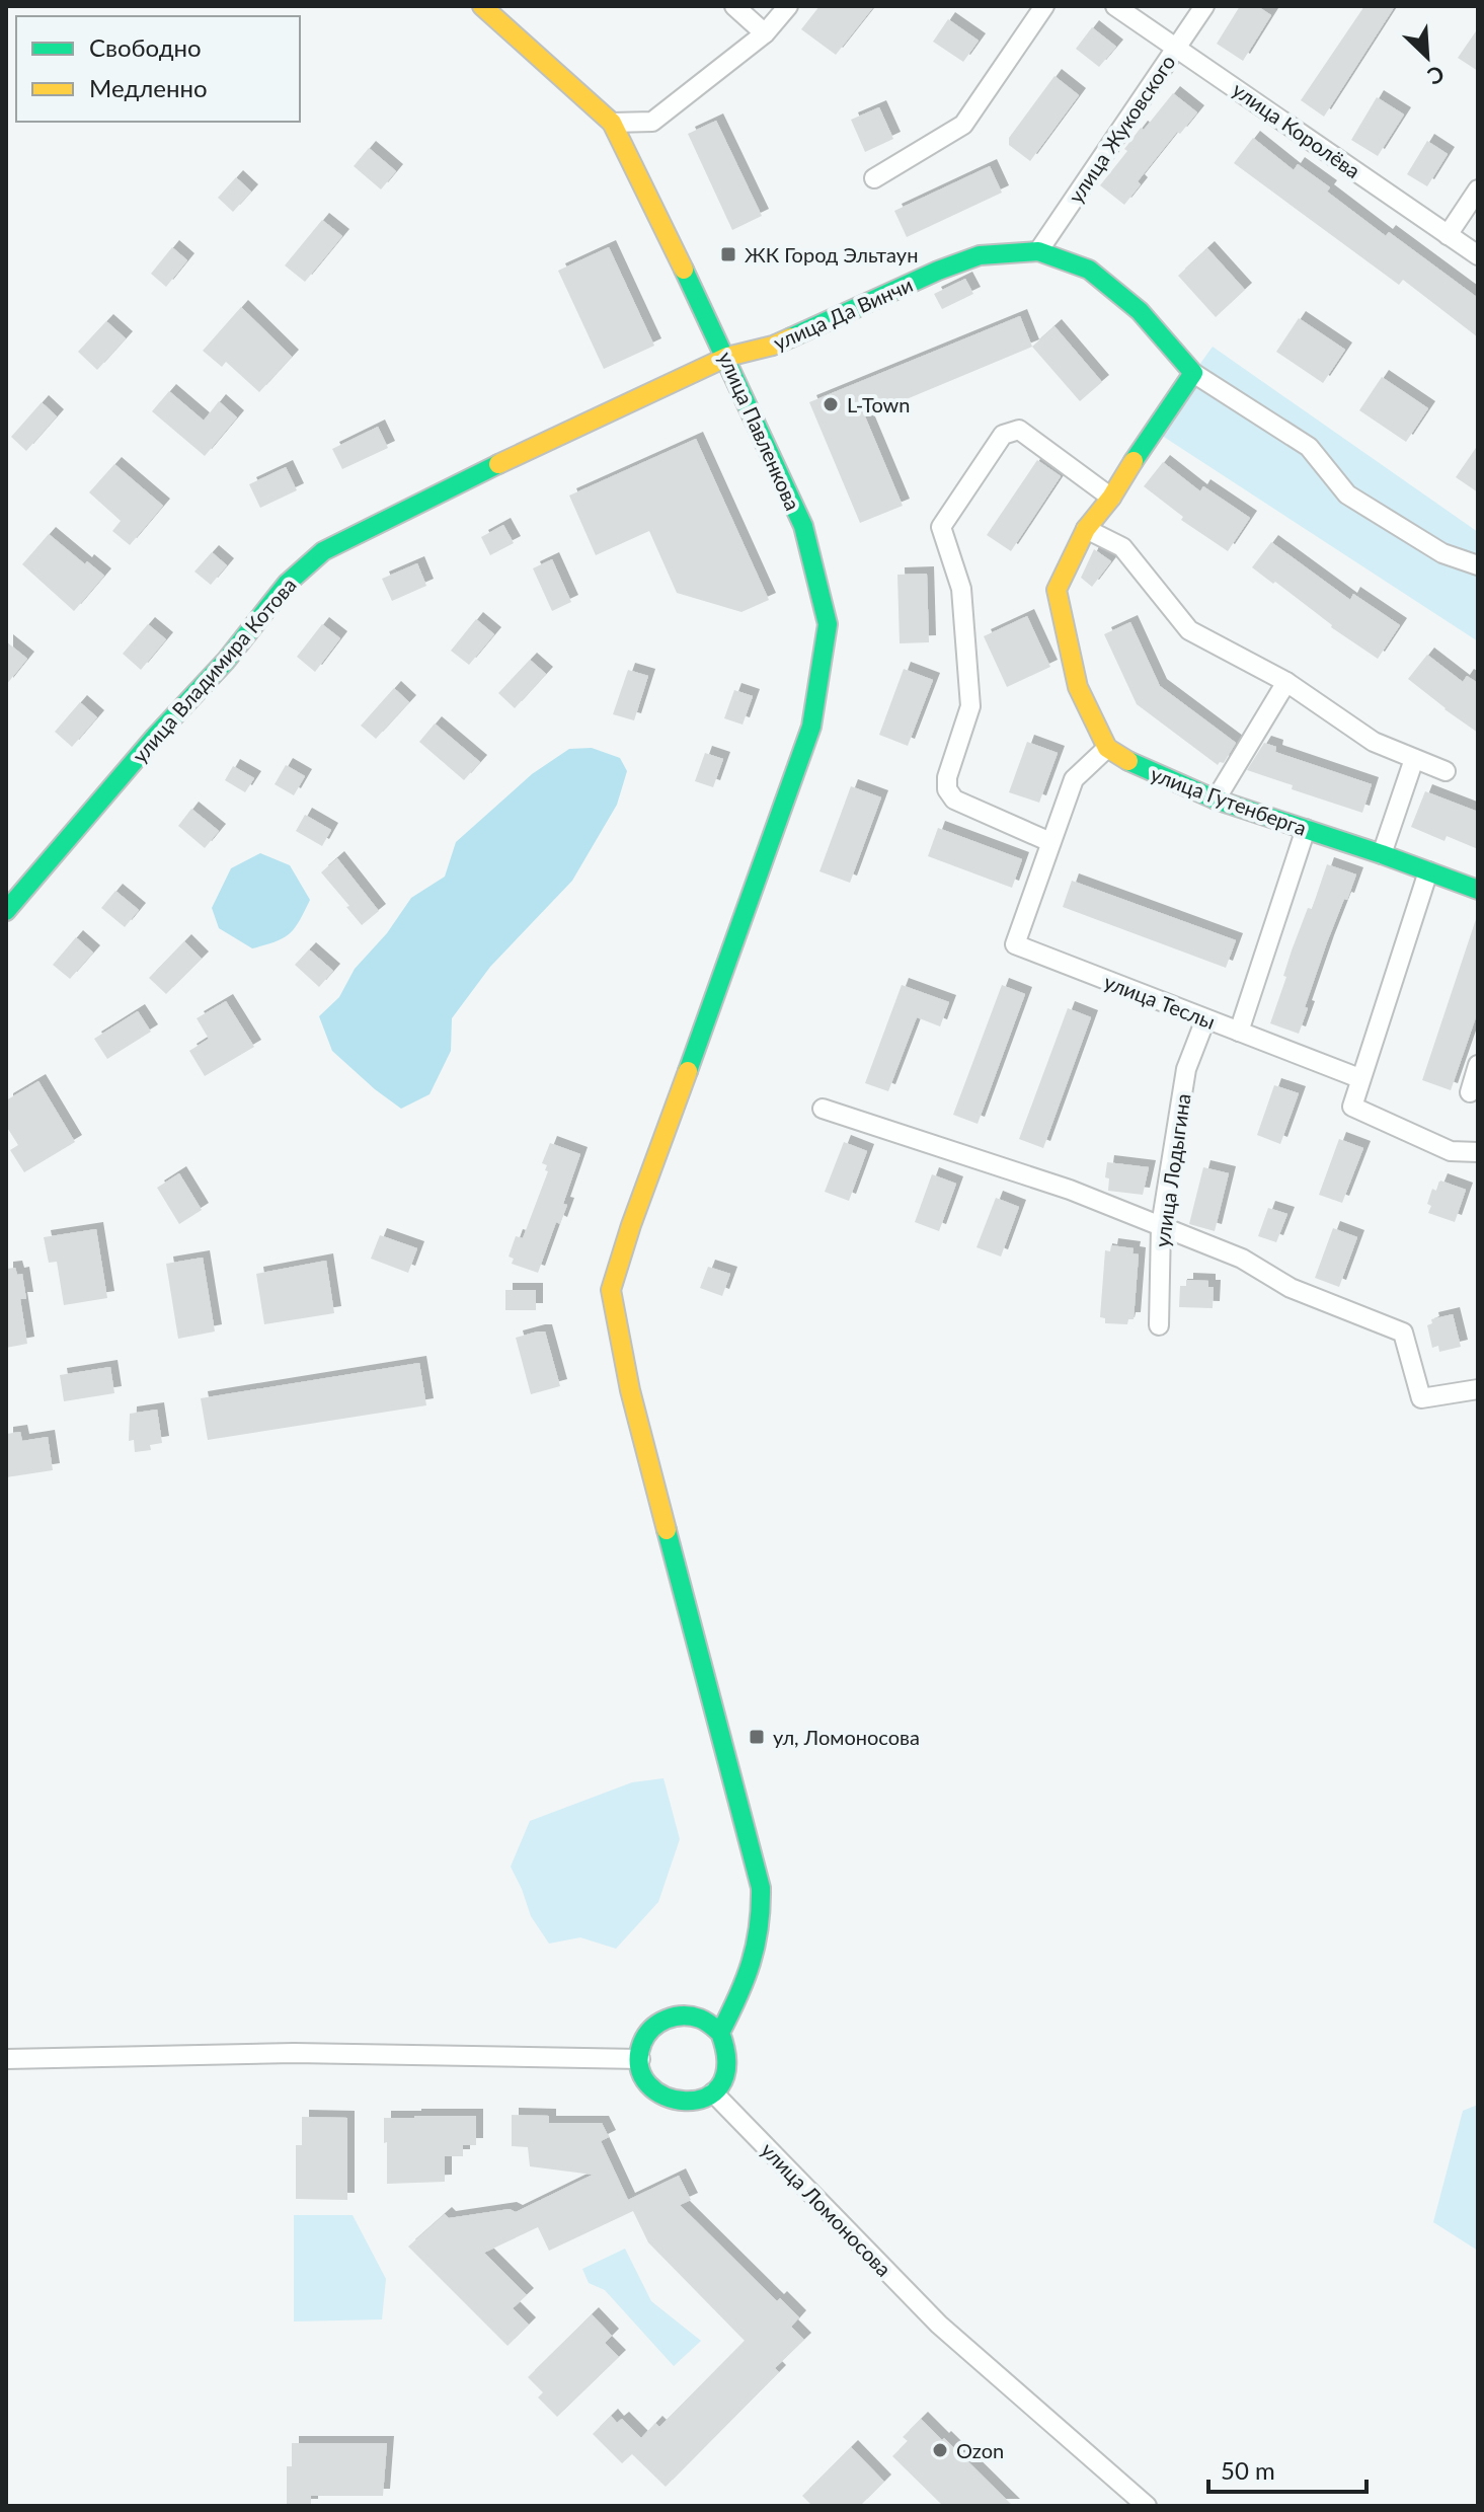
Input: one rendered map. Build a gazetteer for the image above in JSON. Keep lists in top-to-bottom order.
{
  "streets": {
    "street": [
      "улица Жуковского",
      "улица Королёва",
      "улица Да Винчи",
      "улица Павленкова",
      "улица Владимира Котова",
      "улица Гутенберга",
      "улица Теслы",
      "улица Лодыгина",
      "улица Ломоносова"
    ]
  },
  "crossings": [
    ["улица Жуковского", "улица Королёва"],
    ["улица Жуковского", "улица Да Винчи"],
    ["улица Да Винчи", "улица Павленкова"],
    ["улица Да Винчи", "улица Владимира Котова"],
    ["улица Павленкова", "улица Владимира Котова"],
    ["улица Павленкова", "улица Ломоносова"],
    ["улица Гутенберга", "улица Теслы"],
    ["улица Теслы", "улица Лодыгина"]
  ],
  "places": {
    "transit": ["ЖК Город Эльтаун", "ул, Ломоносова"],
    "other": ["L-Town", "Ozon"]
  },
  "legend": ["Свободно", "Медленно"],
  "scale_bar": "50 m",
  "north": "bottom right"
}
